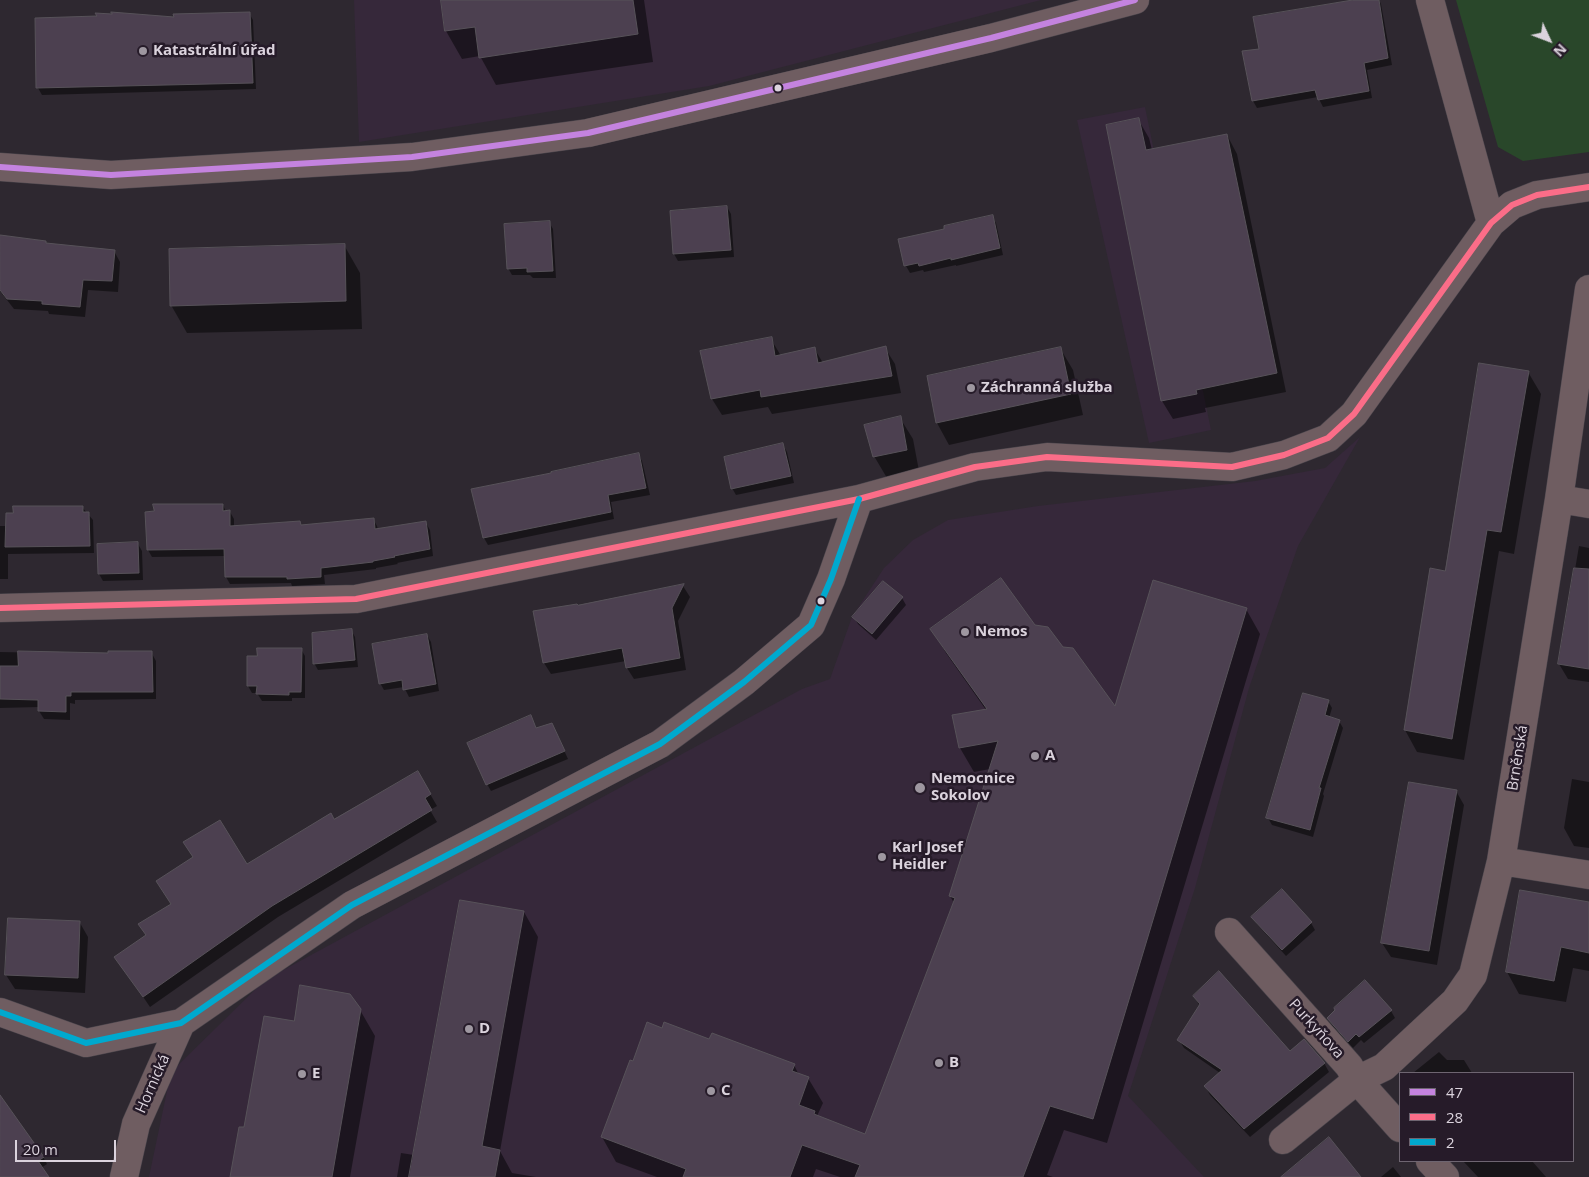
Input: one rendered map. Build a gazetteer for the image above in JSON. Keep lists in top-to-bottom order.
{
  "streets": {
    "street": ["Brněnská", "Purkyňova", "Hornická"]
  },
  "crossings": [
    ["Brněnská", "Purkyňova"]
  ],
  "places": [
    "Katastrální úřad",
    "Záchranná služba",
    "Nemos",
    "A",
    "Nemocnice Sokolov",
    "Karl Josef Heidler",
    "D",
    "B",
    "E",
    "C"
  ],
  "lines": ["transit line 47", "transit line 28", "transit line 2"],
  "legend": ["47", "28", "2"],
  "scale_bar": "20 m",
  "north": "bottom right"
}
